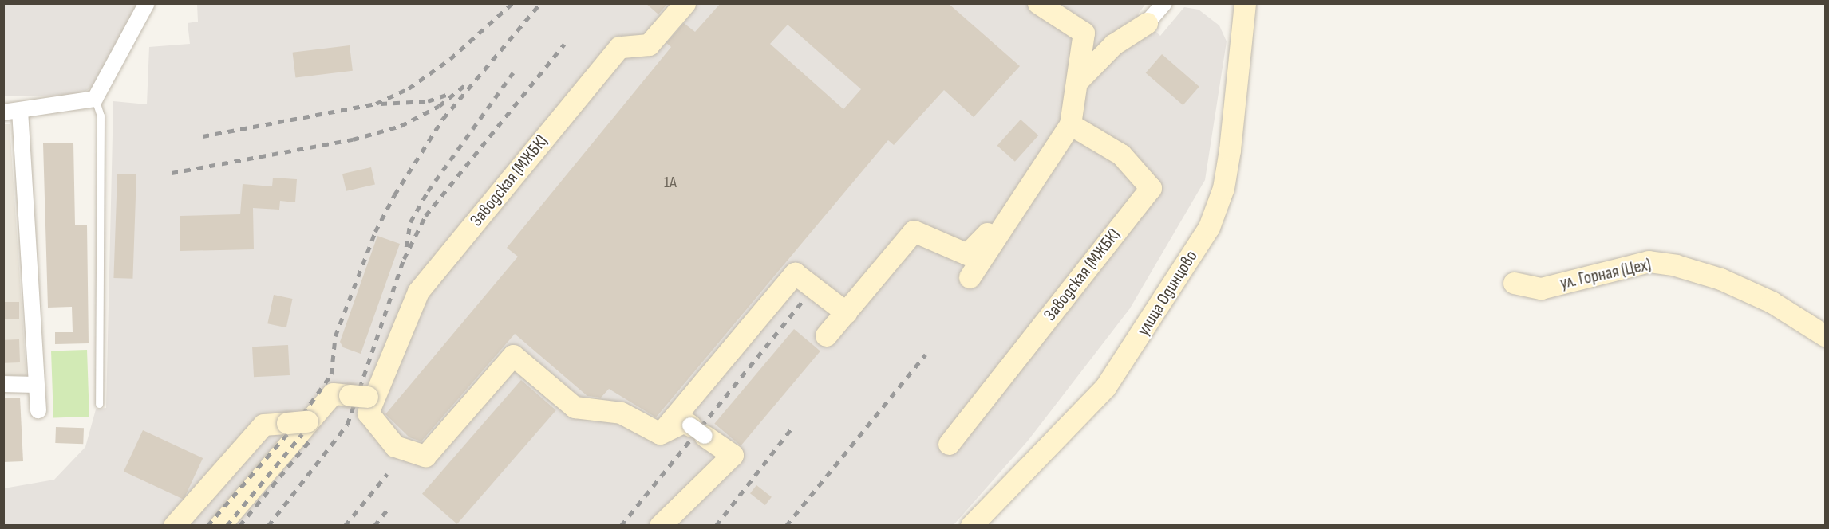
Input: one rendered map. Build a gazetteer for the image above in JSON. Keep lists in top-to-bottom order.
{
  "streets": {
    "street": ["Заводская (МЖБК)", "ул. Горная (Цех)", "улица Одинцово"]
  },
  "house_numbers": ["1А"]
}
